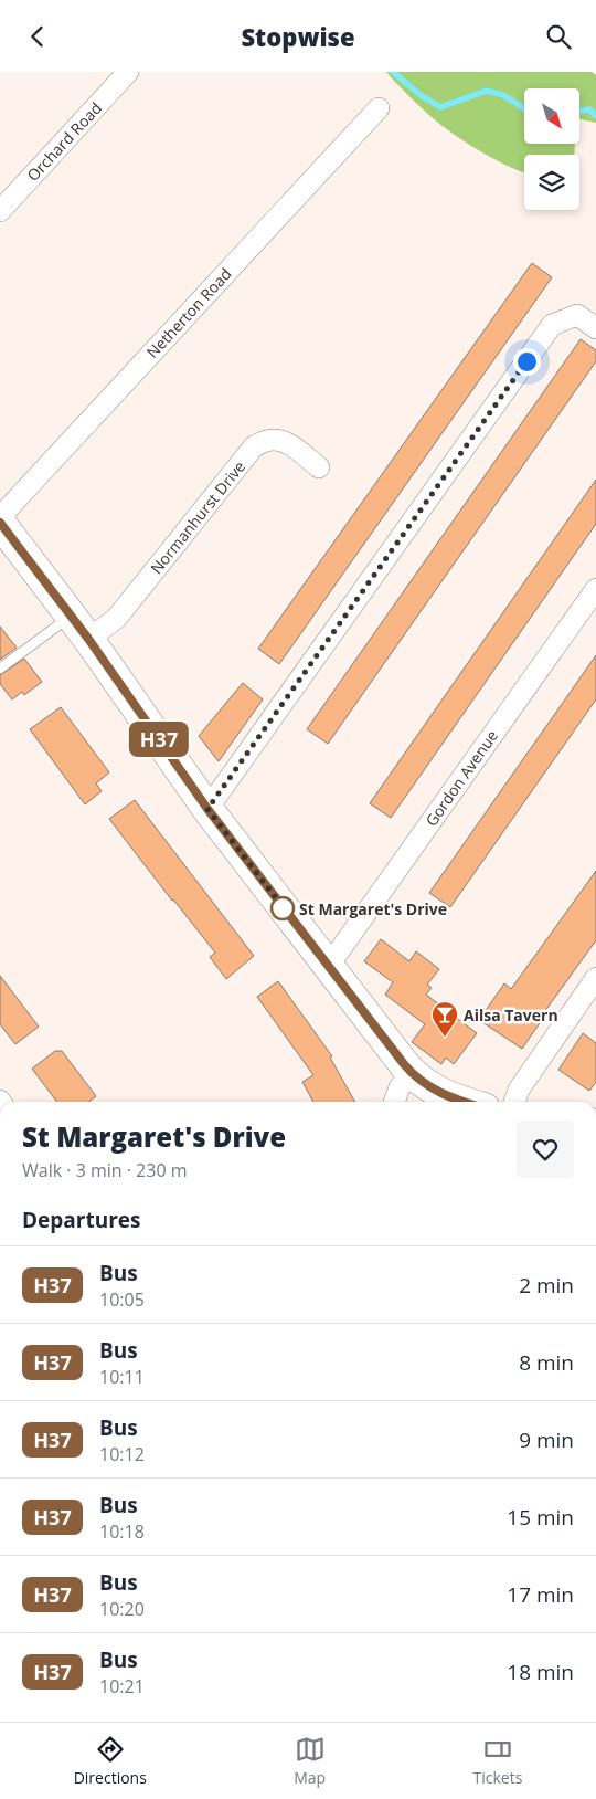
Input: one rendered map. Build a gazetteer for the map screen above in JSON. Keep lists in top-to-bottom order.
{
  "streets": {
    "street": [
      "Orchard Road",
      "Netherton Road",
      "Normanhurst Drive",
      "Gordon Avenue"
    ]
  },
  "places": {
    "other": ["St Margaret's Drive"],
    "bar": ["Ailsa Tavern"]
  },
  "lines": ["bus line H37"],
  "north": "bottom right",
  "page": {
    "header": "Stopwise",
    "on_map": "H37",
    "heading": [
      ["St Margaret's Drive", "Walk · 3 min · 230 m"],
      "Departures"
    ],
    "list": [
      {
        "mark": "H37",
        "name": "Bus",
        "note": "10:05",
        "value": "2 min"
      },
      {
        "mark": "H37",
        "name": "Bus",
        "note": "10:11",
        "value": "8 min"
      },
      {
        "mark": "H37",
        "name": "Bus",
        "note": "10:12",
        "value": "9 min"
      },
      {
        "mark": "H37",
        "name": "Bus",
        "note": "10:18",
        "value": "15 min"
      },
      {
        "mark": "H37",
        "name": "Bus",
        "note": "10:20",
        "value": "17 min"
      },
      {
        "mark": "H37",
        "name": "Bus",
        "note": "10:21",
        "value": "18 min"
      }
    ],
    "tabs": ["Directions", "Map", "Tickets"]
  }
}
